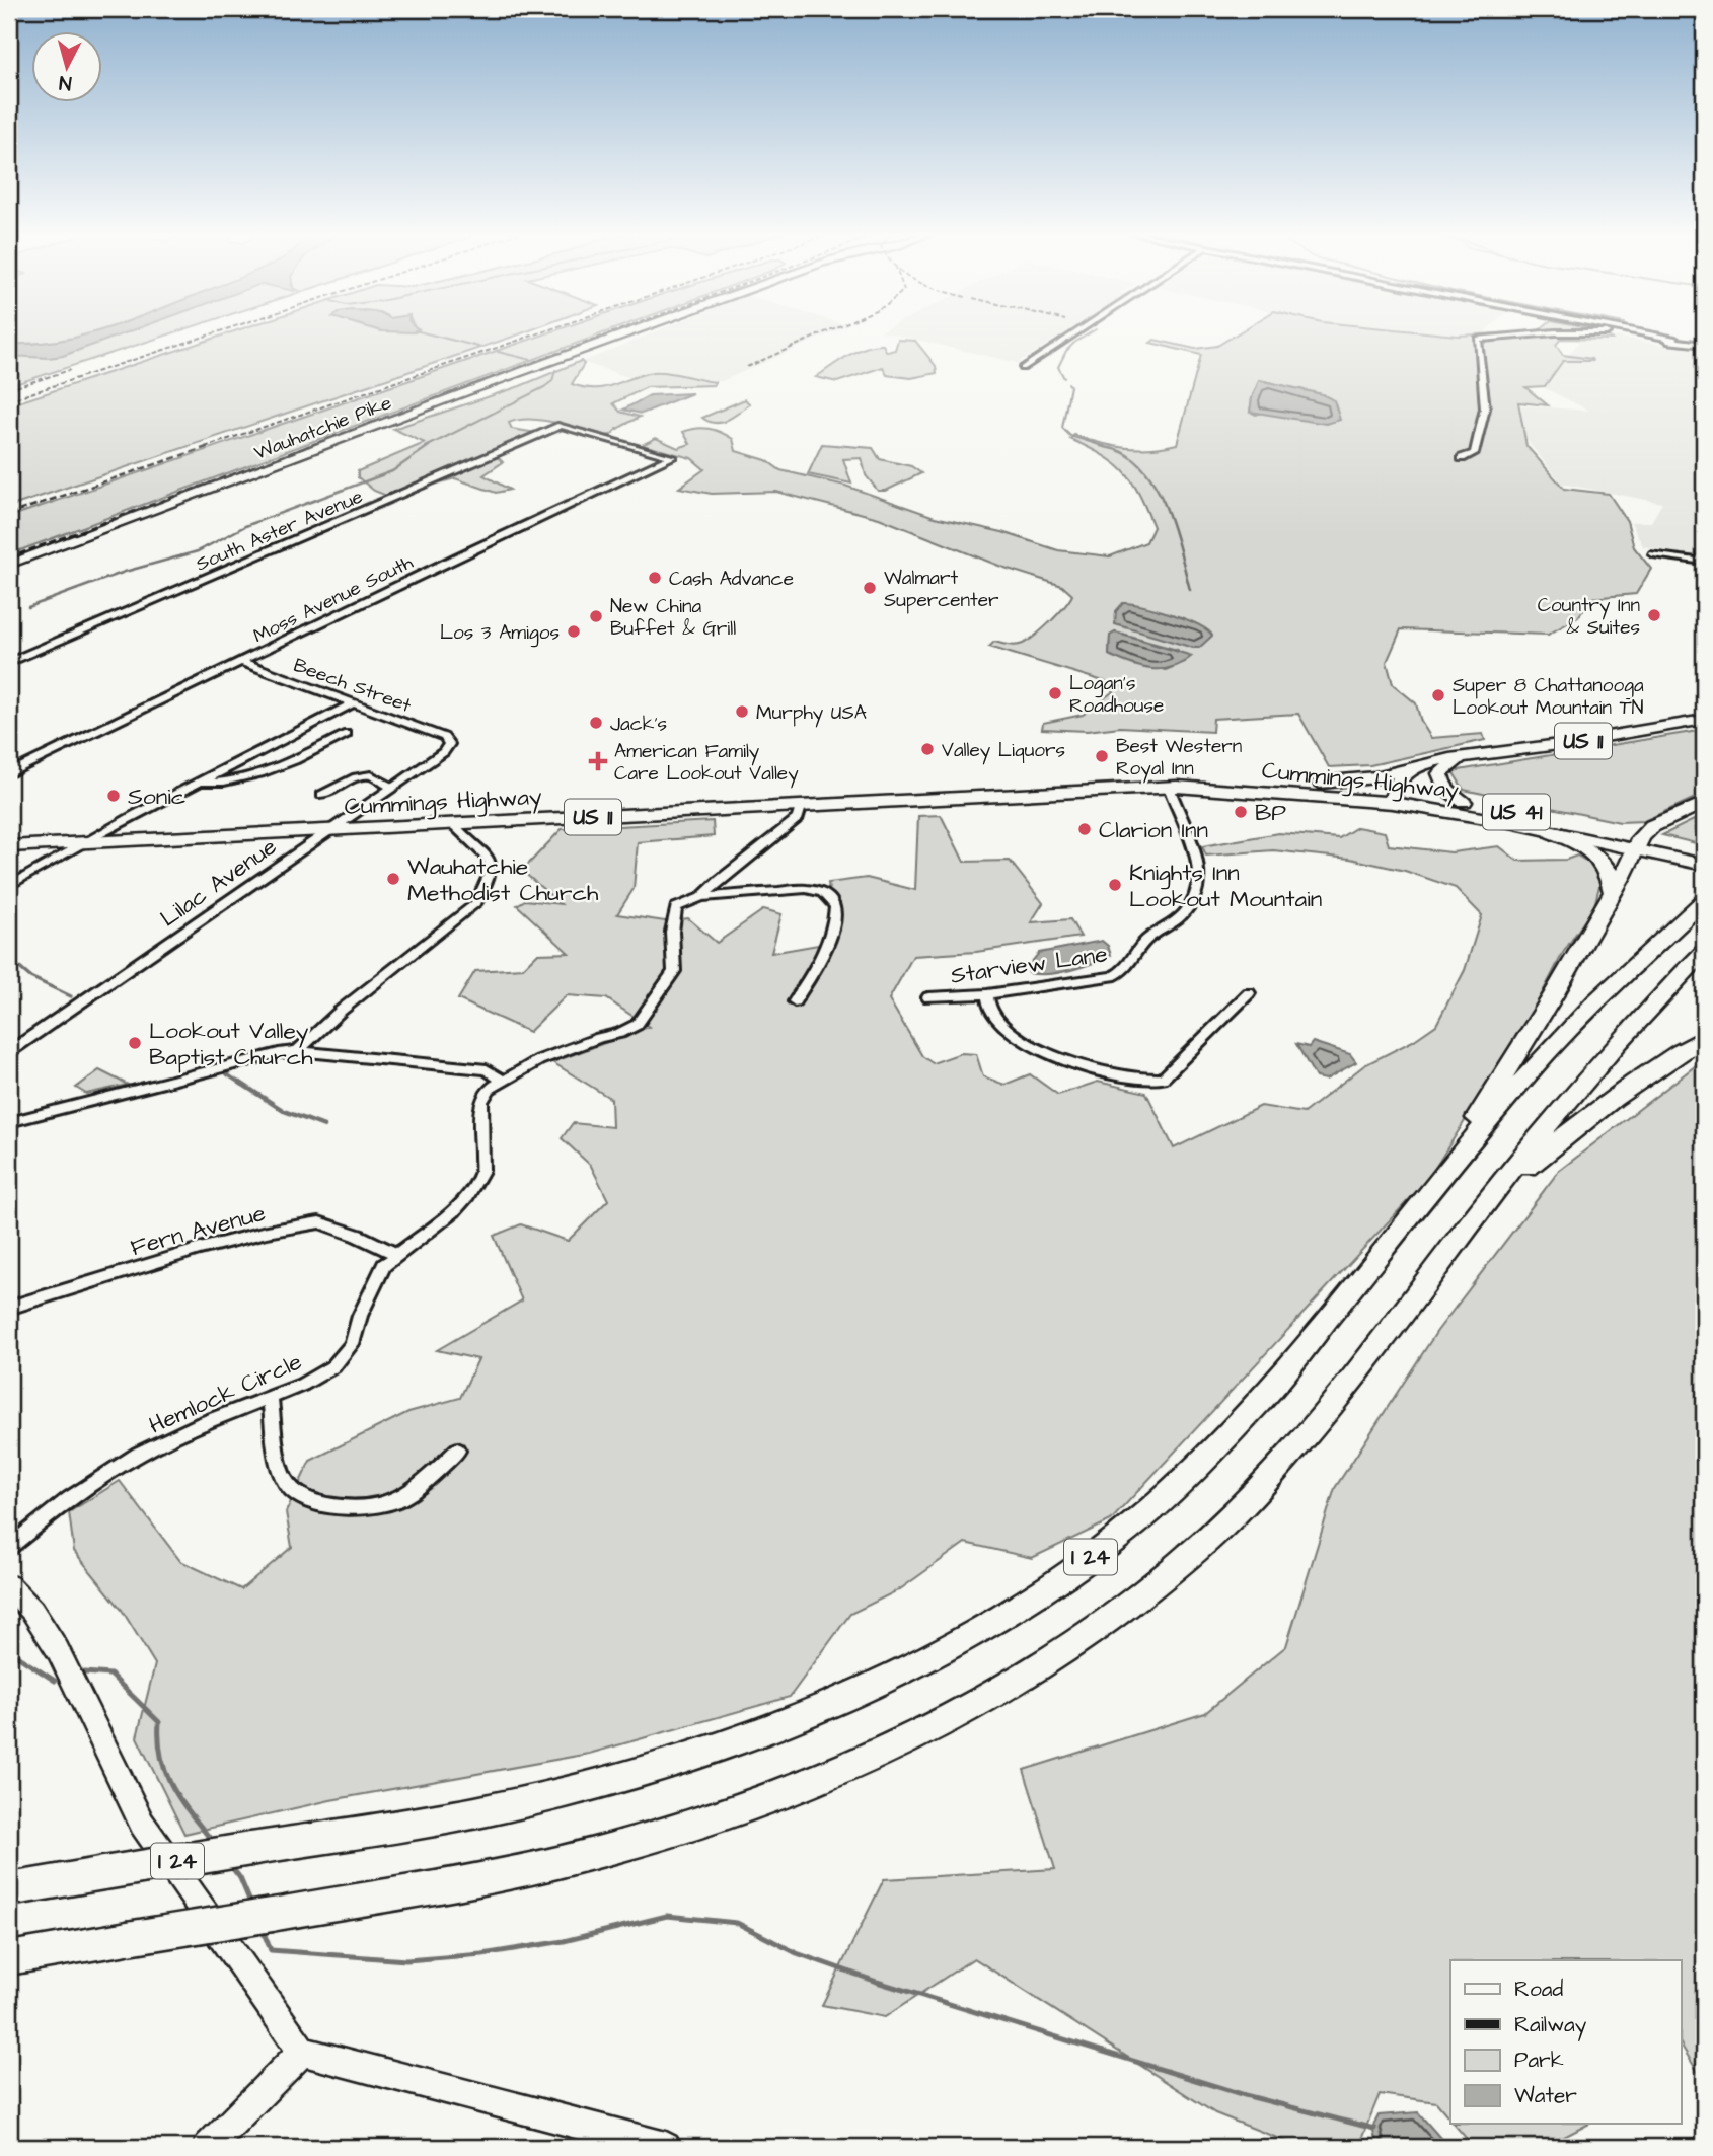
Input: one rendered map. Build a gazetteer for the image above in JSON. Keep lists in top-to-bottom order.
{
  "streets": {
    "highway": ["I 24"],
    "main road": ["US 11", "Cummings Highway", "US 41"],
    "street": [
      "Wauhatchie Pike",
      "South Aster Avenue",
      "Moss Avenue South",
      "Beech Street",
      "Lilac Avenue",
      "Starview Lane",
      "Fern Avenue",
      "Hemlock Circle"
    ]
  },
  "crossings": [
    ["South Aster Avenue", "Moss Avenue South"],
    ["Moss Avenue South", "Beech Street"],
    ["Beech Street", "Lilac Avenue"],
    ["US 11", "Cummings Highway"],
    ["Cummings Highway", "Lilac Avenue"],
    ["Cummings Highway", "Starview Lane"],
    ["Cummings Highway", "Hemlock Circle"],
    ["Fern Avenue", "Hemlock Circle"]
  ],
  "places": {
    "other": [
      "Cash Advance",
      "Walmart Supercenter",
      "Country Inn & Suites",
      "New China Buffet & Grill",
      "Los 3 Amigos",
      "Logan's Roadhouse",
      "Super 8 Chattanooga Lookout Mountain TN",
      "Murphy USA",
      "Jack's",
      "Valley Liquors",
      "Best Western Royal Inn",
      "Sonic",
      "BP",
      "Clarion Inn",
      "Wauhatchie Methodist Church",
      "Knights Inn Lookout Mountain",
      "Lookout Valley Baptist Church"
    ],
    "health": ["American Family Care Lookout Valley"]
  },
  "legend": [
    "Road",
    "Railway",
    "Park",
    "Water"
  ],
  "north": "bottom"
}
